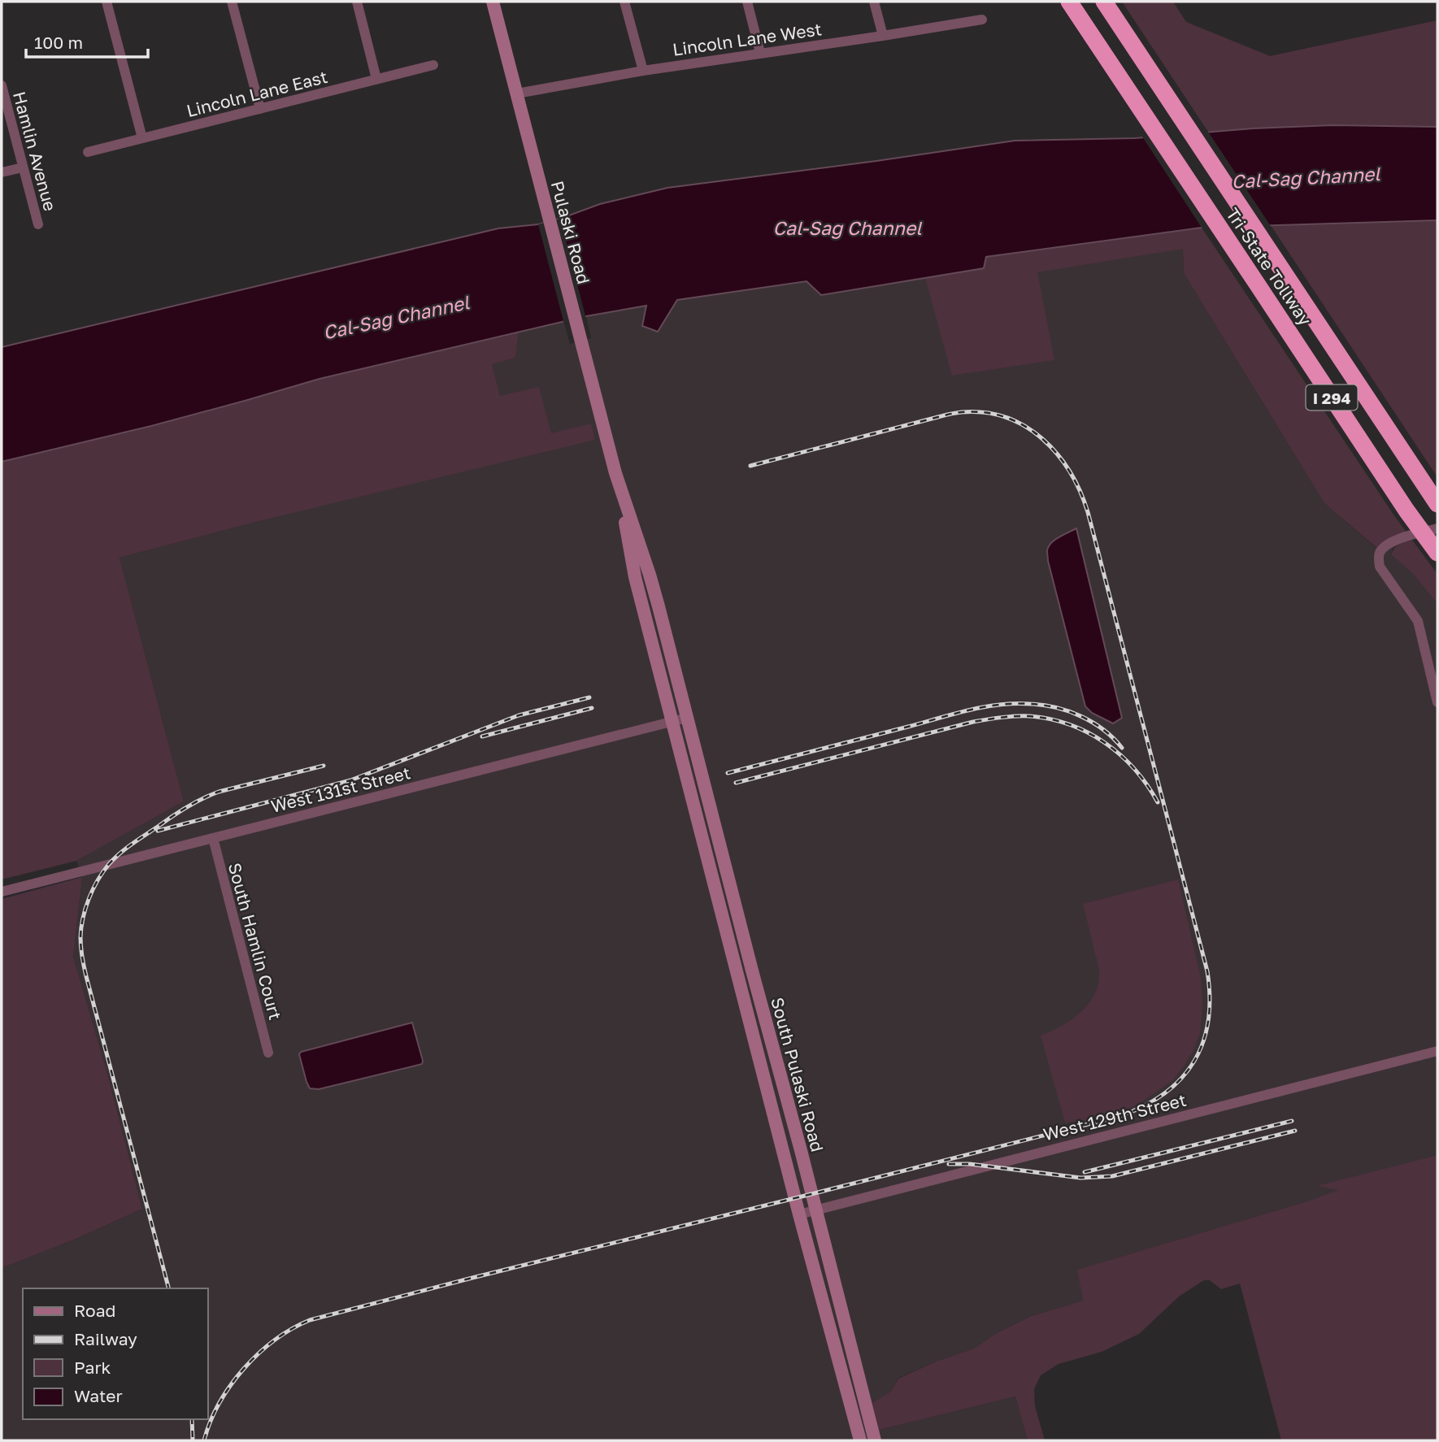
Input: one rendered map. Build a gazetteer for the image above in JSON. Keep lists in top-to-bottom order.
{
  "streets": {
    "highway": ["Tri-State Tollway", "I 294"],
    "main road": ["Pulaski Road", "South Pulaski Road"],
    "street": [
      "Lincoln Lane West",
      "Lincoln Lane East",
      "Hamlin Avenue",
      "West 131st Street",
      "South Hamlin Court",
      "West 129th Street"
    ]
  },
  "crossings": [
    ["Lincoln Lane West", "Pulaski Road"],
    ["Pulaski Road", "West 131st Street"],
    ["Pulaski Road", "South Pulaski Road"],
    ["West 131st Street", "South Hamlin Court"],
    ["West 131st Street", "South Pulaski Road"],
    ["South Pulaski Road", "West 129th Street"]
  ],
  "water": ["Cal-Sag Channel"],
  "legend": [
    "Road",
    "Railway",
    "Park",
    "Water"
  ],
  "scale_bar": "100 m"
}
